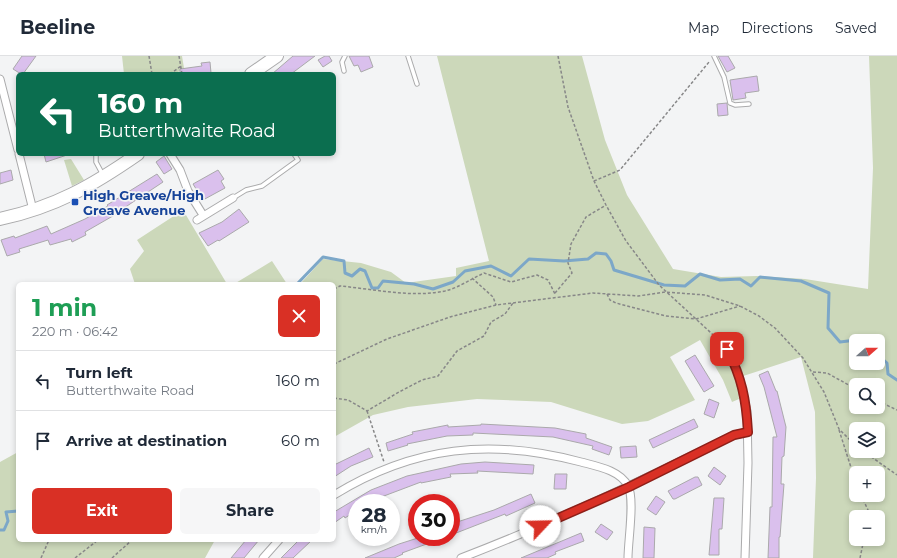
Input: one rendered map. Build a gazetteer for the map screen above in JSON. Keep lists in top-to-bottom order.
{
  "places": {
    "transit": ["High Greave/High Greave Avenue"]
  },
  "north": "right",
  "page": {
    "header": "Beeline",
    "nav": ["Map", "Directions", "Saved"],
    "turn": ["160 m", "Butterthwaite Road"],
    "heading": ["1 min", "220 m · 06:42"],
    "map_buttons": ["+", "−"],
    "list": [
      {
        "name": "Turn left",
        "note": "Butterthwaite Road",
        "value": "160 m"
      },
      {
        "name": "Arrive at destination",
        "value": "60 m"
      }
    ],
    "buttons": ["Exit", "Share"],
    "speed": "28 km/h",
    "limit": "30"
  }
}
